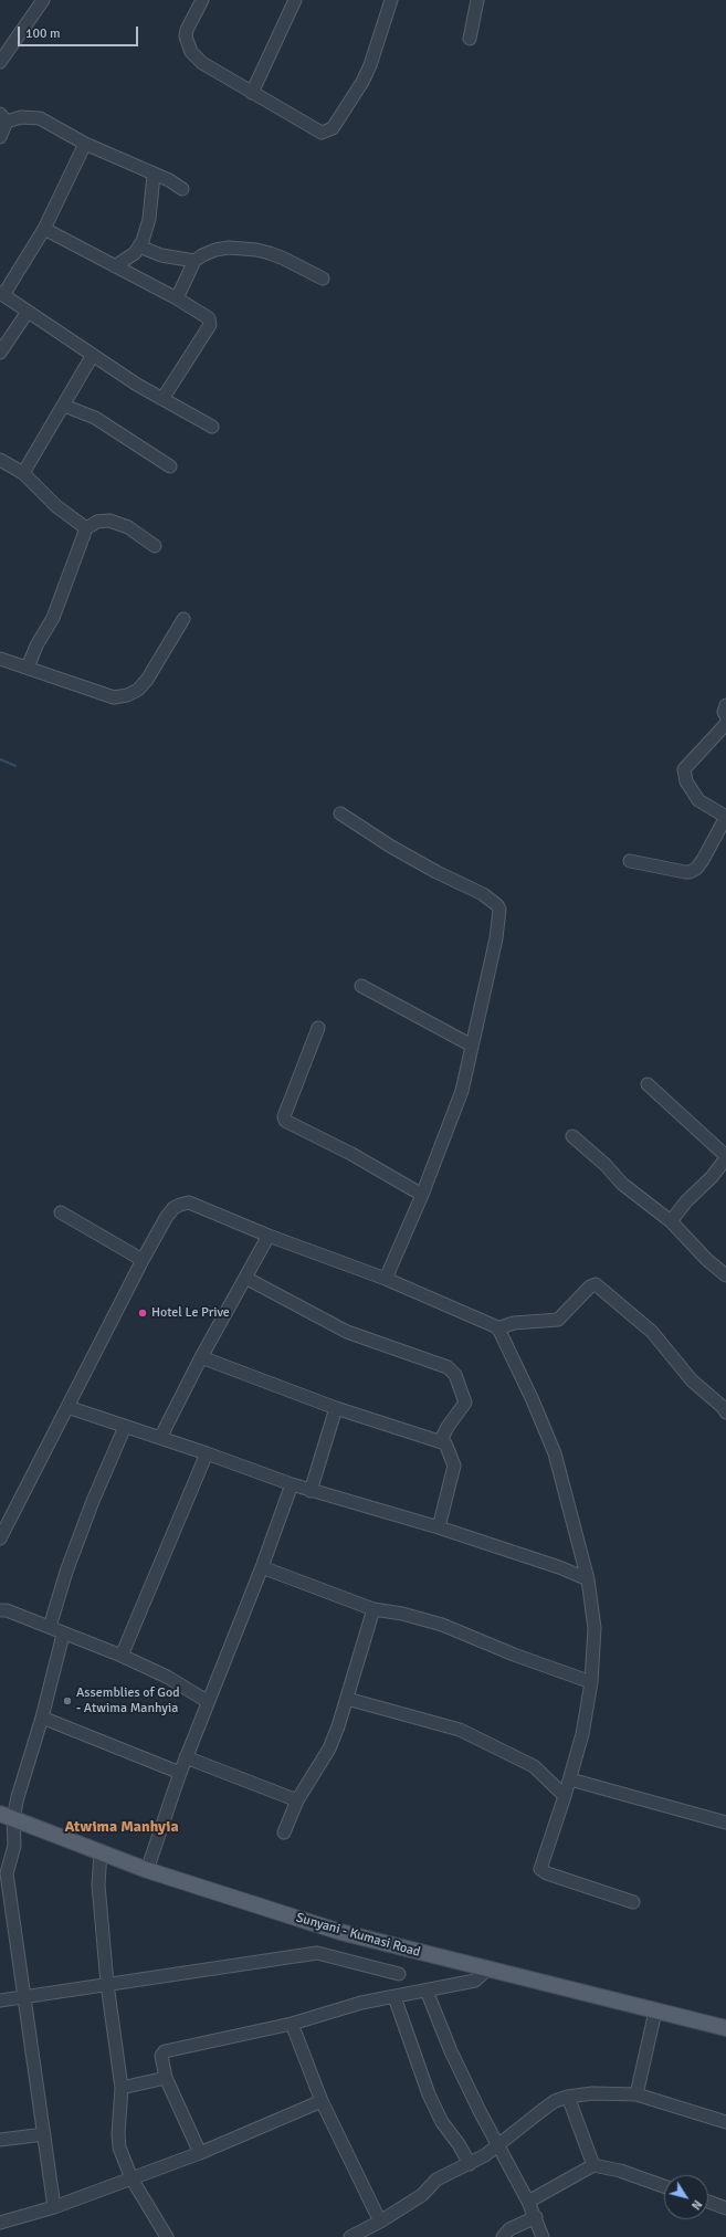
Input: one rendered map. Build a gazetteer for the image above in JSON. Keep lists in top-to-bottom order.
{
  "streets": {
    "main road": ["Sunyani - Kumasi Road"]
  },
  "districts": ["Atwima Manhyia"],
  "places": ["Hotel Le Prive", "Assemblies of God - Atwima Manhyia"],
  "scale_bar": "100 m",
  "north": "bottom right"
}
